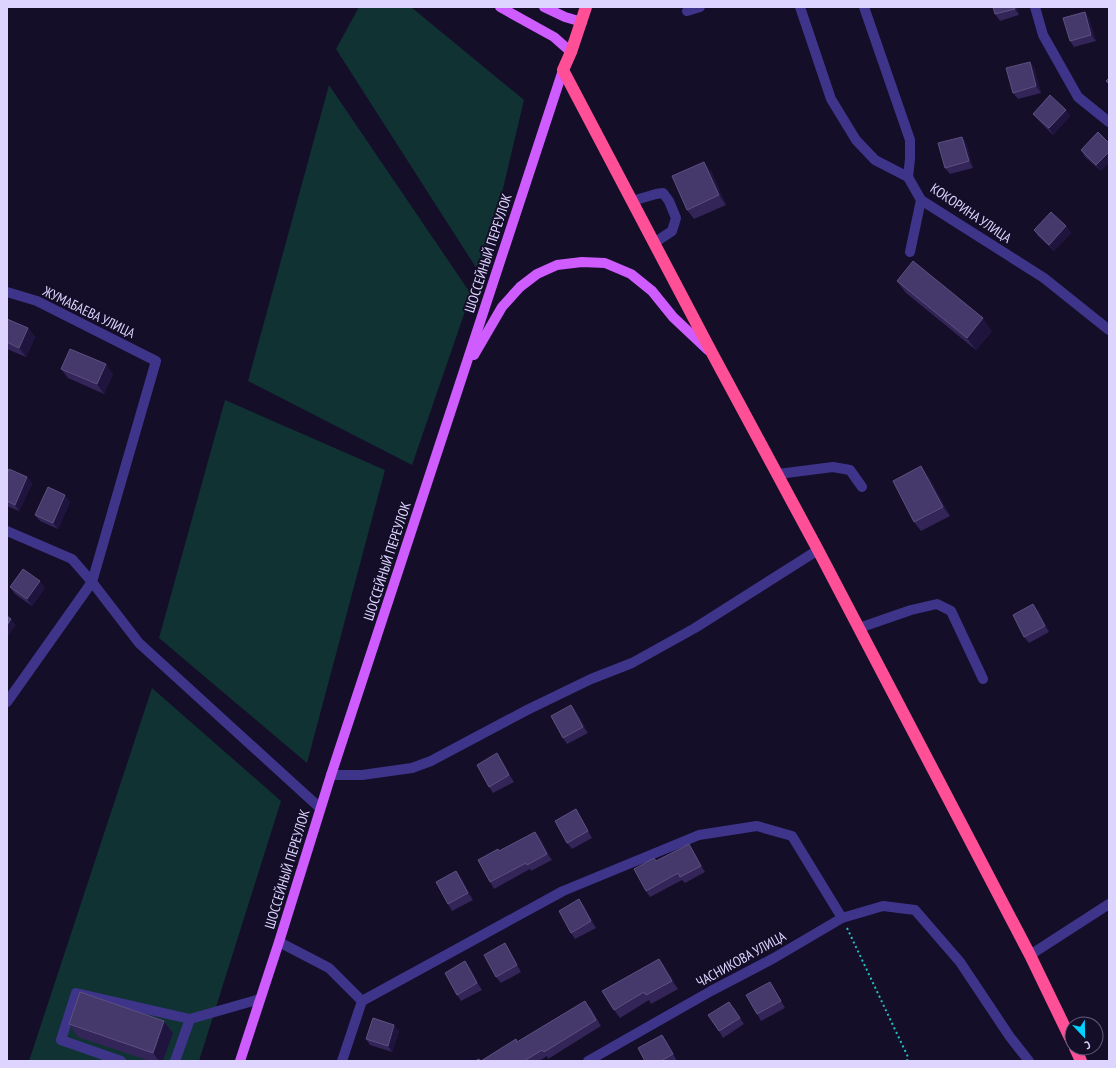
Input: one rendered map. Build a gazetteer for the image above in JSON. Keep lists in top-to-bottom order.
{
  "streets": {
    "main road": ["ШОССЕЙНЫЙ ПЕРЕУЛОК"],
    "street": ["КОКОРИНА УЛИЦА", "ЖУМАБАЕВА УЛИЦА", "ЧАСНИКОВА УЛИЦА"]
  },
  "north": "bottom"
}
